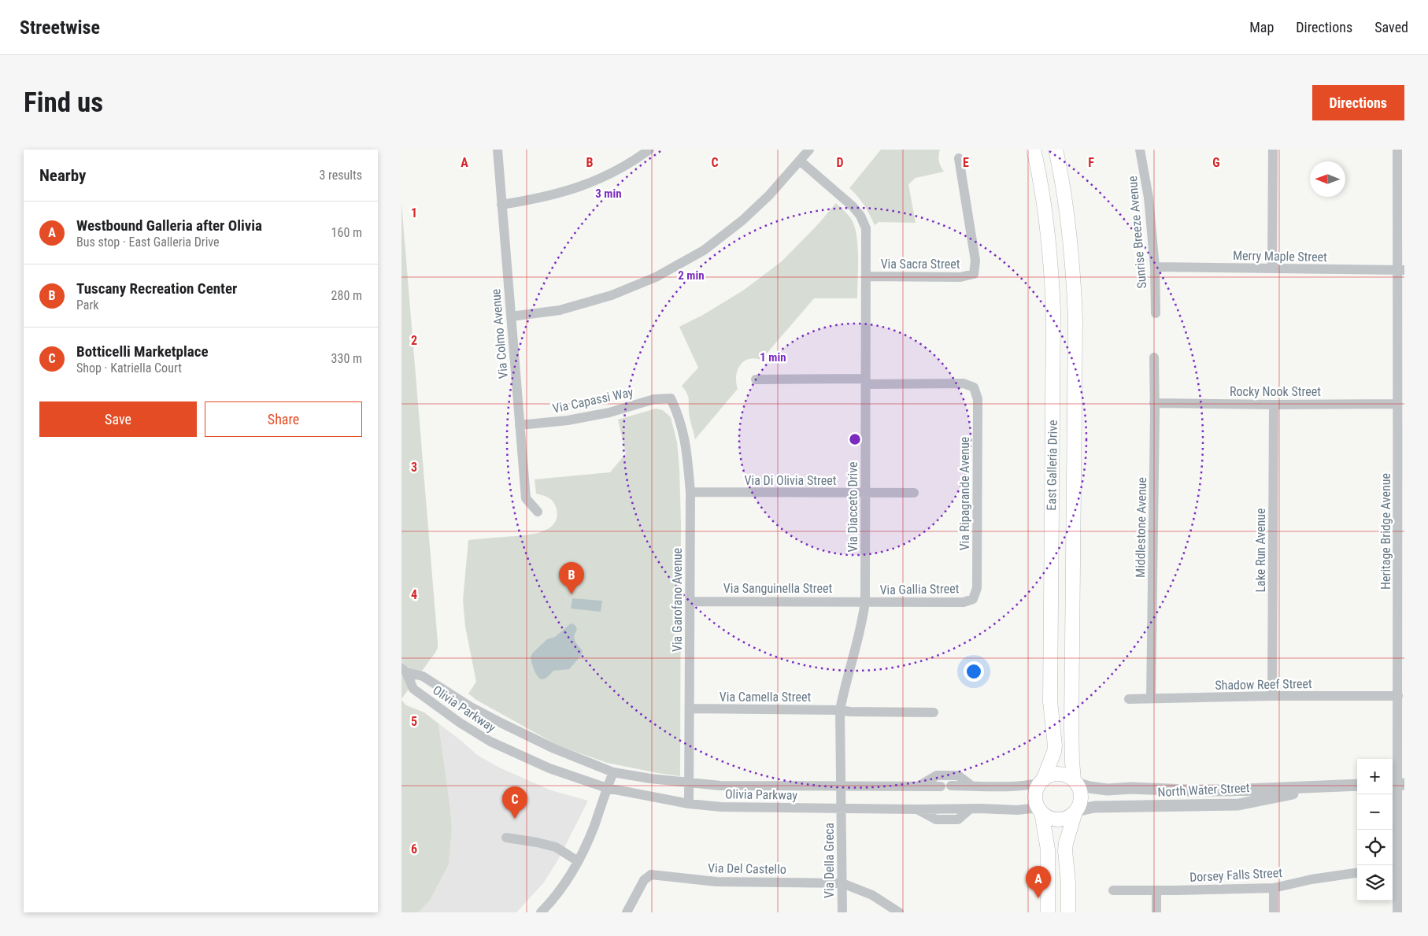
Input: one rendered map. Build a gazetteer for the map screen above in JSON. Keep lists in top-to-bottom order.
{
  "streets": {
    "main road": ["East Galleria Drive"],
    "street": [
      "Sunrise Breeze Avenue",
      "Merry Maple Street",
      "Via Sacra Street",
      "Via Colmo Avenue",
      "Rocky Nook Street",
      "Via Capassi Way",
      "Via Di Olivia Street",
      "Via Ripagrande Avenue",
      "Via Diacceto Drive",
      "Middlestone Avenue",
      "Heritage Bridge Avenue",
      "Lake Run Avenue",
      "Via Sanguinella Street",
      "Via Gallia Street",
      "Via Garofano Avenue",
      "Shadow Reef Street",
      "Via Camella Street",
      "Olivia Parkway",
      "North Water Street",
      "Via Della Greca",
      "Via Del Castello",
      "Dorsey Falls Street"
    ]
  },
  "crossings": [
    ["Sunrise Breeze Avenue", "Merry Maple Street"],
    ["Merry Maple Street", "Heritage Bridge Avenue"],
    ["Via Sacra Street", "Via Diacceto Drive"],
    ["Via Colmo Avenue", "Via Capassi Way"],
    ["Rocky Nook Street", "Middlestone Avenue"],
    ["Rocky Nook Street", "Heritage Bridge Avenue"],
    ["Rocky Nook Street", "Lake Run Avenue"],
    ["Via Capassi Way", "Via Garofano Avenue"],
    ["East Galleria Drive", "Olivia Parkway"],
    ["East Galleria Drive", "North Water Street"],
    ["Via Di Olivia Street", "Via Diacceto Drive"],
    ["Via Di Olivia Street", "Via Garofano Avenue"],
    ["Via Ripagrande Avenue", "Via Diacceto Drive"],
    ["Via Ripagrande Avenue", "Via Gallia Street"],
    ["Via Diacceto Drive", "Via Sanguinella Street"],
    ["Via Diacceto Drive", "Via Gallia Street"],
    ["Via Diacceto Drive", "Via Camella Street"],
    ["Via Diacceto Drive", "Olivia Parkway"],
    ["Via Diacceto Drive", "Via Della Greca"],
    ["Middlestone Avenue", "Shadow Reef Street"],
    ["Heritage Bridge Avenue", "Shadow Reef Street"],
    ["Lake Run Avenue", "Shadow Reef Street"],
    ["Via Sanguinella Street", "Via Gallia Street"],
    ["Via Sanguinella Street", "Via Garofano Avenue"],
    ["Via Garofano Avenue", "Via Camella Street"],
    ["Via Garofano Avenue", "Olivia Parkway"],
    ["Olivia Parkway", "North Water Street"],
    ["Olivia Parkway", "Via Della Greca"],
    ["Via Della Greca", "Via Del Castello"]
  ],
  "north": "left",
  "page": {
    "header": "Streetwise",
    "nav": ["Map", "Directions", "Saved"],
    "buttons": [
      "Directions",
      ["Save", "Share"]
    ],
    "title": "Find us",
    "heading": ["Nearby", "3 results"],
    "list": [
      {
        "mark": "A",
        "name": "Westbound Galleria after Olivia",
        "note": "Bus stop · East Galleria Drive",
        "value": "160 m"
      },
      {
        "mark": "B",
        "name": "Tuscany Recreation Center",
        "note": "Park",
        "value": "280 m"
      },
      {
        "mark": "C",
        "name": "Botticelli Marketplace",
        "note": "Shop · Katriella Court",
        "value": "330 m"
      }
    ],
    "pins": ["B", "C", "A"],
    "map_buttons": ["+", "−"]
  },
  "grid": {
    "columns": [
      "A",
      "B",
      "C",
      "D",
      "E",
      "F",
      "G"
    ],
    "rows": [
      "1",
      "2",
      "3",
      "4",
      "5",
      "6"
    ]
  },
  "rings": ["3 min", "2 min", "1 min"]
}
